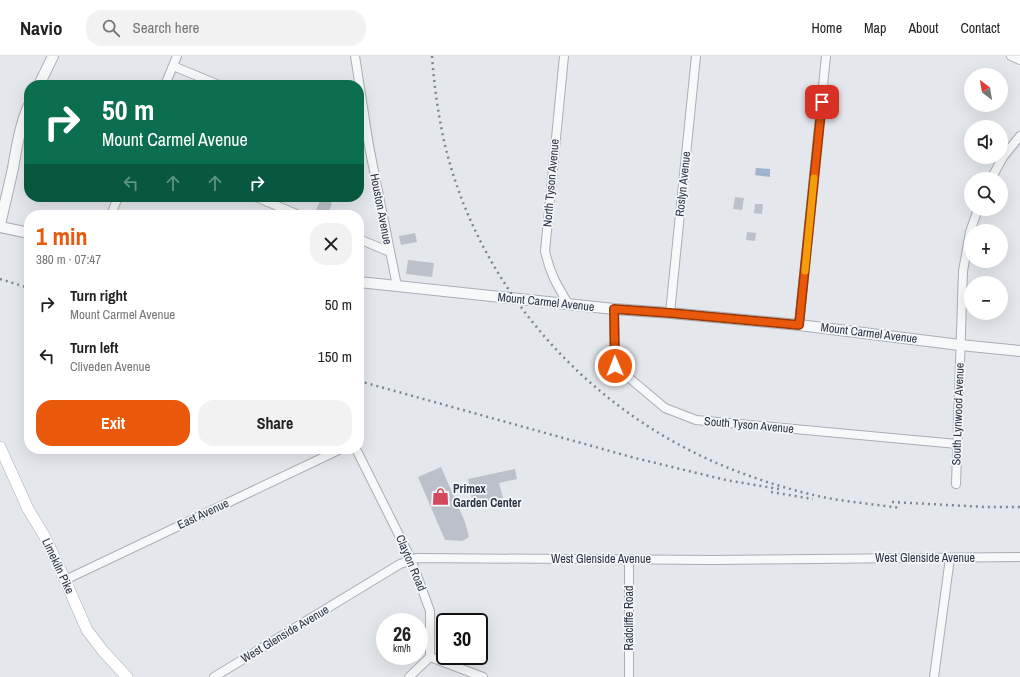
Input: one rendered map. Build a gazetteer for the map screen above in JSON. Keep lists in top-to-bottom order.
{
  "streets": {
    "main road": ["Limekiln Pike"],
    "street": [
      "North Tyson Avenue",
      "Roslyn Avenue",
      "Houston Avenue",
      "Mount Carmel Avenue",
      "South Lynwood Avenue",
      "South Tyson Avenue",
      "East Avenue",
      "West Glenside Avenue",
      "Clayton Road",
      "Radcliffe Road"
    ]
  },
  "crossings": [
    ["North Tyson Avenue", "Mount Carmel Avenue"],
    ["Roslyn Avenue", "Mount Carmel Avenue"],
    ["Houston Avenue", "Mount Carmel Avenue"],
    ["Mount Carmel Avenue", "South Lynwood Avenue"],
    ["Mount Carmel Avenue", "South Tyson Avenue"],
    ["South Lynwood Avenue", "South Tyson Avenue"],
    ["East Avenue", "Limekiln Pike"],
    ["West Glenside Avenue", "Clayton Road"],
    ["West Glenside Avenue", "Radcliffe Road"]
  ],
  "places": {
    "shop": ["Primex Garden Center"]
  },
  "north": "top left",
  "page": {
    "header": "Navio",
    "search": "Search here",
    "nav": [
      "Home",
      "Map",
      "About",
      "Contact"
    ],
    "map_buttons": ["+", "−"],
    "turn": ["50 m", "Mount Carmel Avenue"],
    "heading": ["1 min", "380 m · 07:47"],
    "list": [
      {
        "name": "Turn right",
        "note": "Mount Carmel Avenue",
        "value": "50 m"
      },
      {
        "name": "Turn left",
        "note": "Cliveden Avenue",
        "value": "150 m"
      }
    ],
    "buttons": ["Exit", "Share"],
    "speed": "26 km/h",
    "limit": "30"
  }
}
